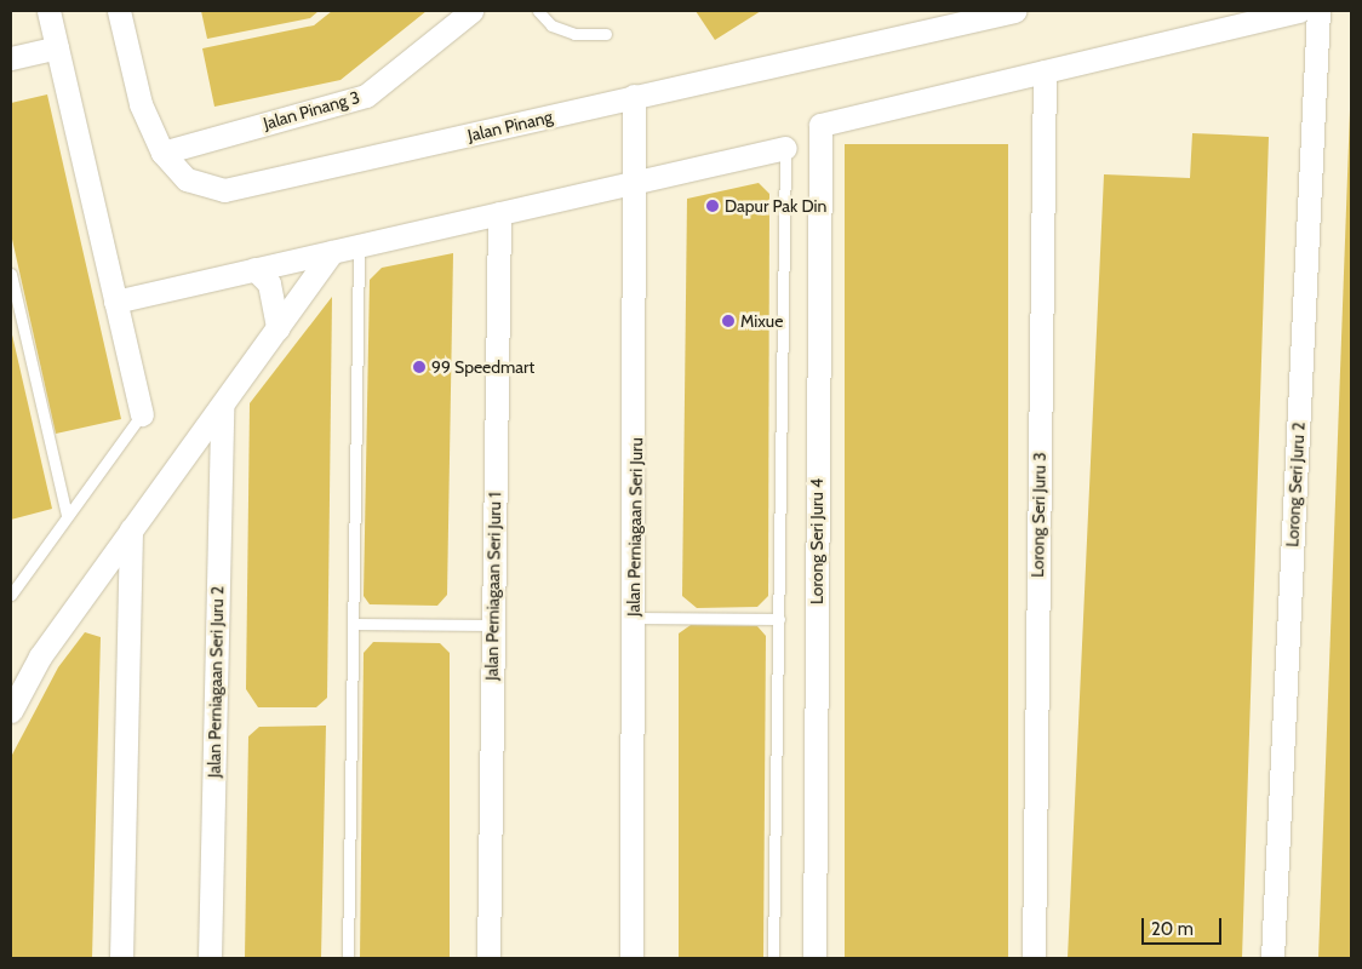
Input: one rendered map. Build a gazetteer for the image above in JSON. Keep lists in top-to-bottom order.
{
  "streets": {
    "street": [
      "Jalan Pinang 3",
      "Jalan Pinang",
      "Lorong Seri Juru 2",
      "Lorong Seri Juru 3",
      "Jalan Perniagaan Seri Juru",
      "Lorong Seri Juru 4",
      "Jalan Perniagaan Seri Juru 1",
      "Jalan Perniagaan Seri Juru 2"
    ]
  },
  "crossings": [
    ["Jalan Pinang 3", "Jalan Pinang"],
    ["Jalan Pinang", "Jalan Perniagaan Seri Juru"],
    ["Lorong Seri Juru 3", "Lorong Seri Juru 4"]
  ],
  "places": ["Dapur Pak Din", "Mixue", "99 Speedmart"],
  "scale_bar": "20 m"
}
